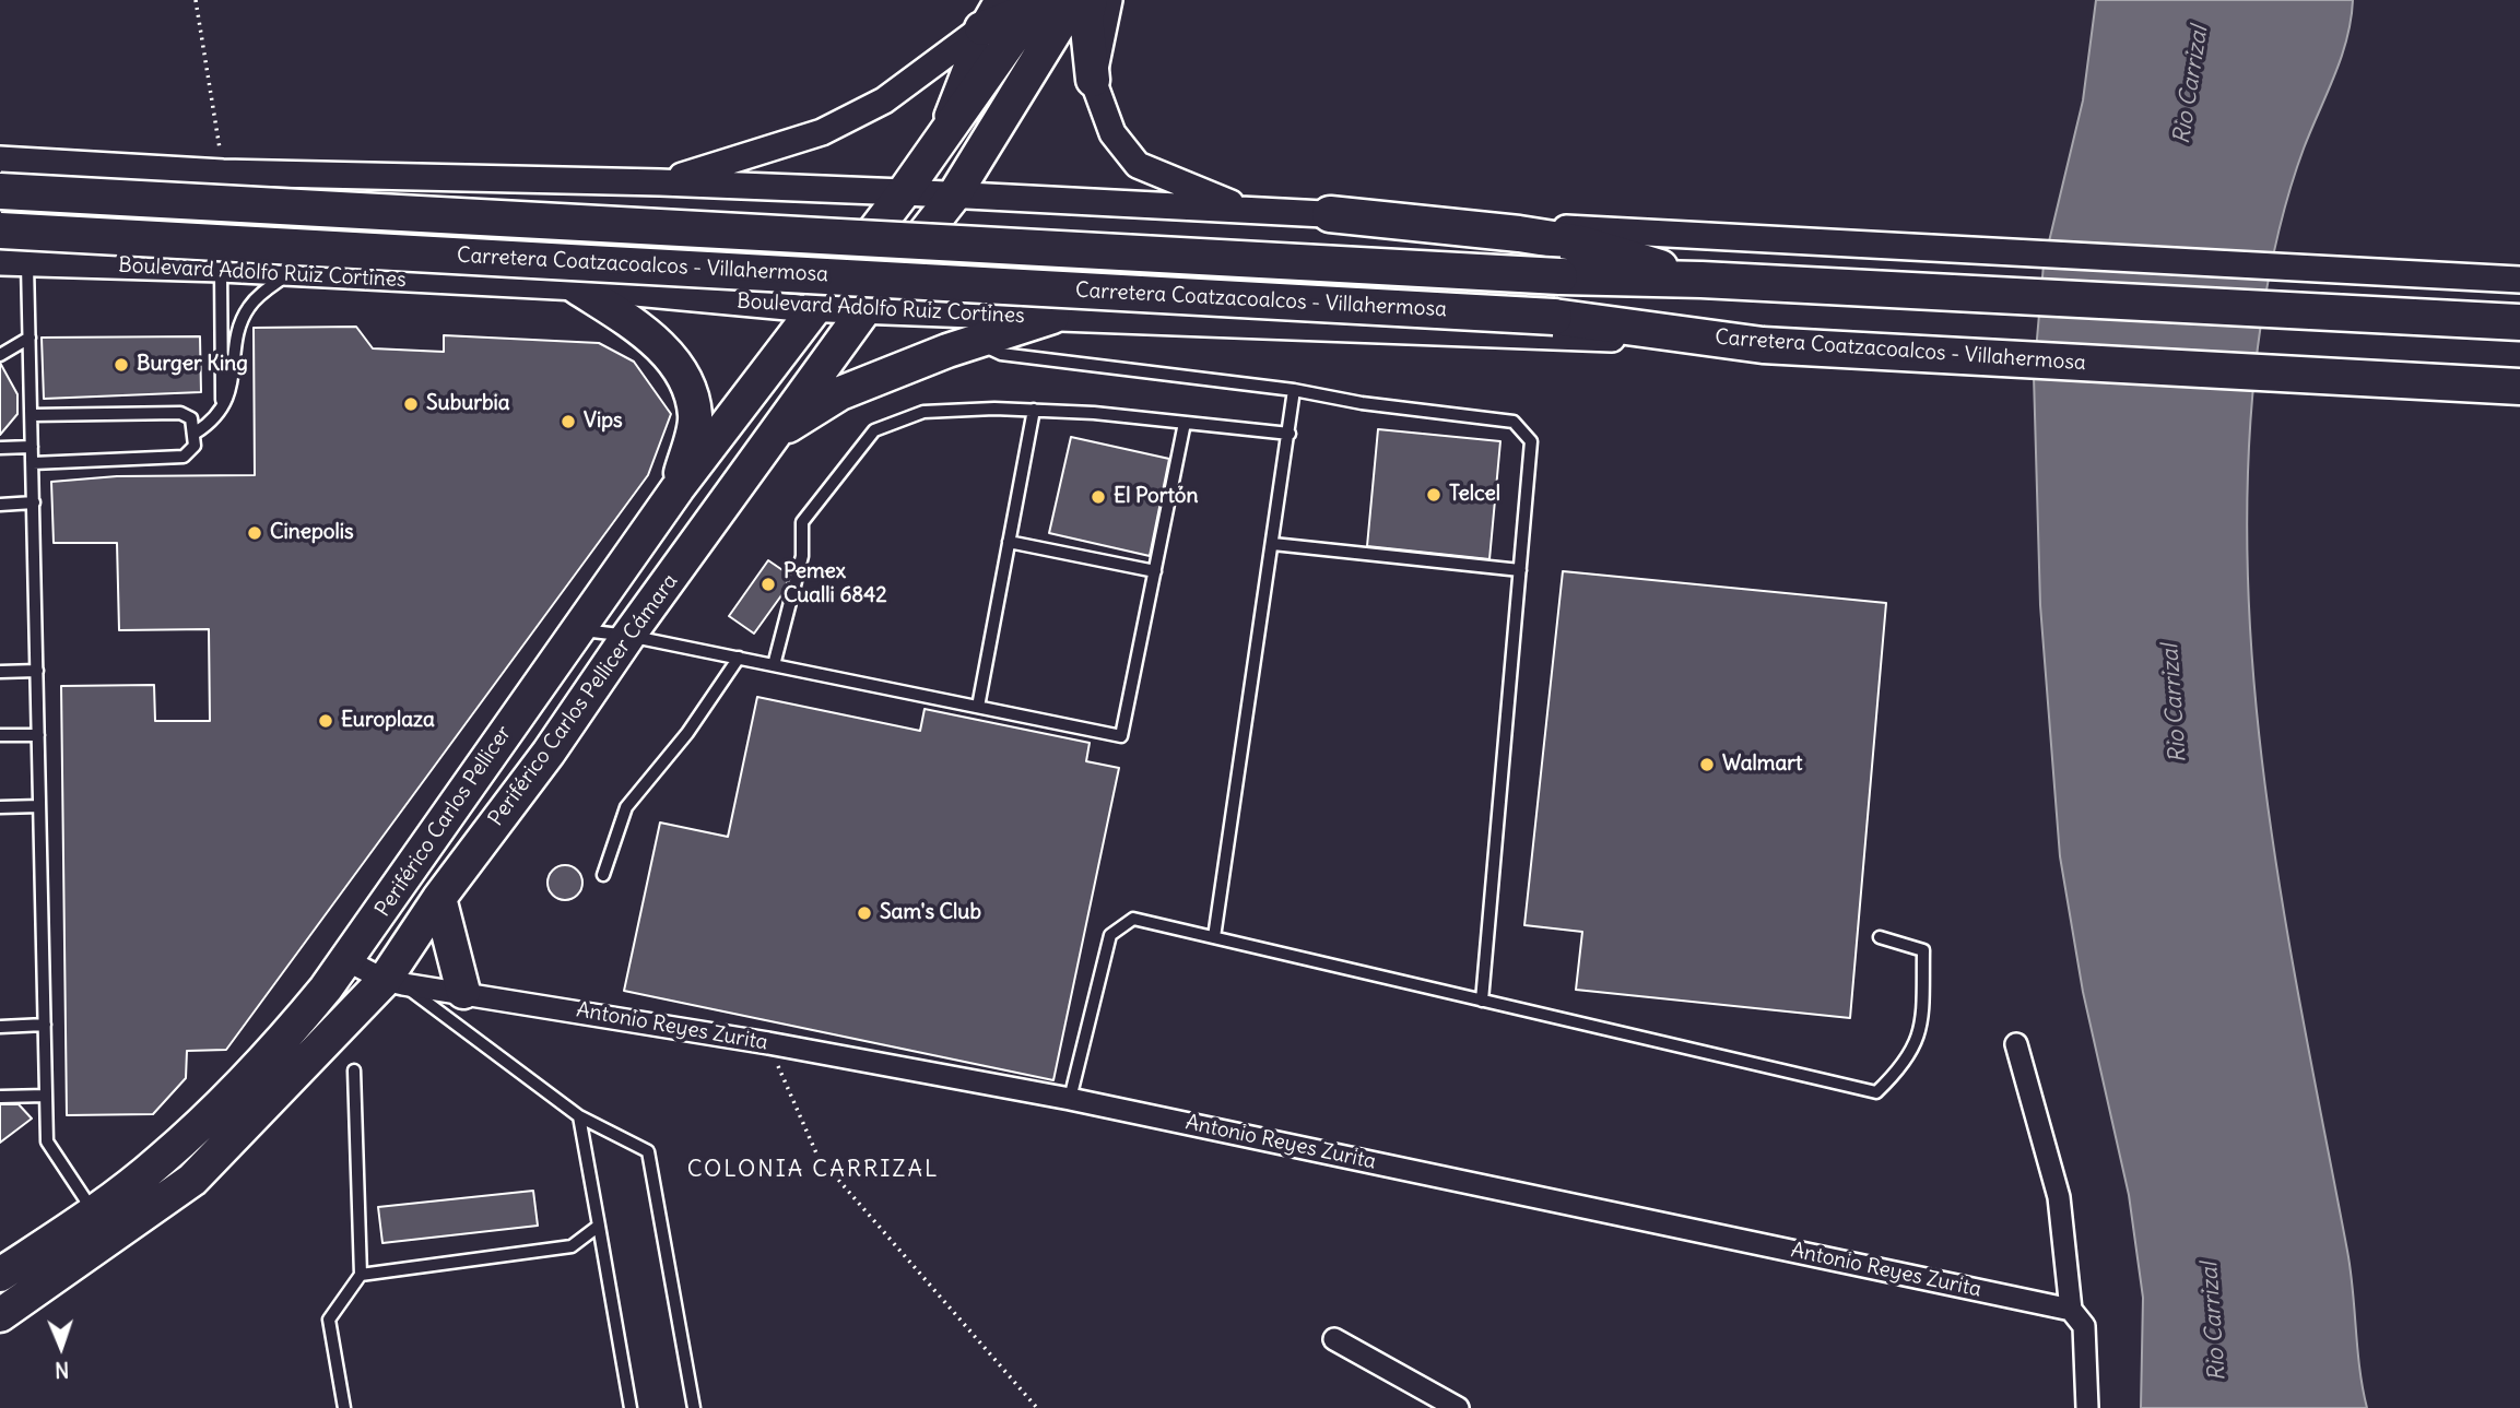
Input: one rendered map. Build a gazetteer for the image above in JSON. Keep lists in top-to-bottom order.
{
  "streets": {
    "highway": ["Carretera Coatzacoalcos - Villahermosa"],
    "main road": ["Periférico Carlos Pellicer Cámara", "Periférico Carlos Pellicer"],
    "street": ["Boulevard Adolfo Ruiz Cortines", "Antonio Reyes Zurita"]
  },
  "crossings": [
    ["Carretera Coatzacoalcos - Villahermosa", "Boulevard Adolfo Ruiz Cortines"],
    ["Boulevard Adolfo Ruiz Cortines", "Periférico Carlos Pellicer Cámara"],
    ["Periférico Carlos Pellicer Cámara", "Periférico Carlos Pellicer"],
    ["Periférico Carlos Pellicer Cámara", "Antonio Reyes Zurita"]
  ],
  "districts": ["COLONIA CARRIZAL"],
  "water": ["Rio Carrizal"],
  "places": [
    "Burger King",
    "Suburbia",
    "Vips",
    "Telcel",
    "El Portón",
    "Cinepolis",
    "Pemex Cualli 6842",
    "Europlaza",
    "Walmart",
    "Sam's Club"
  ],
  "north": "bottom"
}
